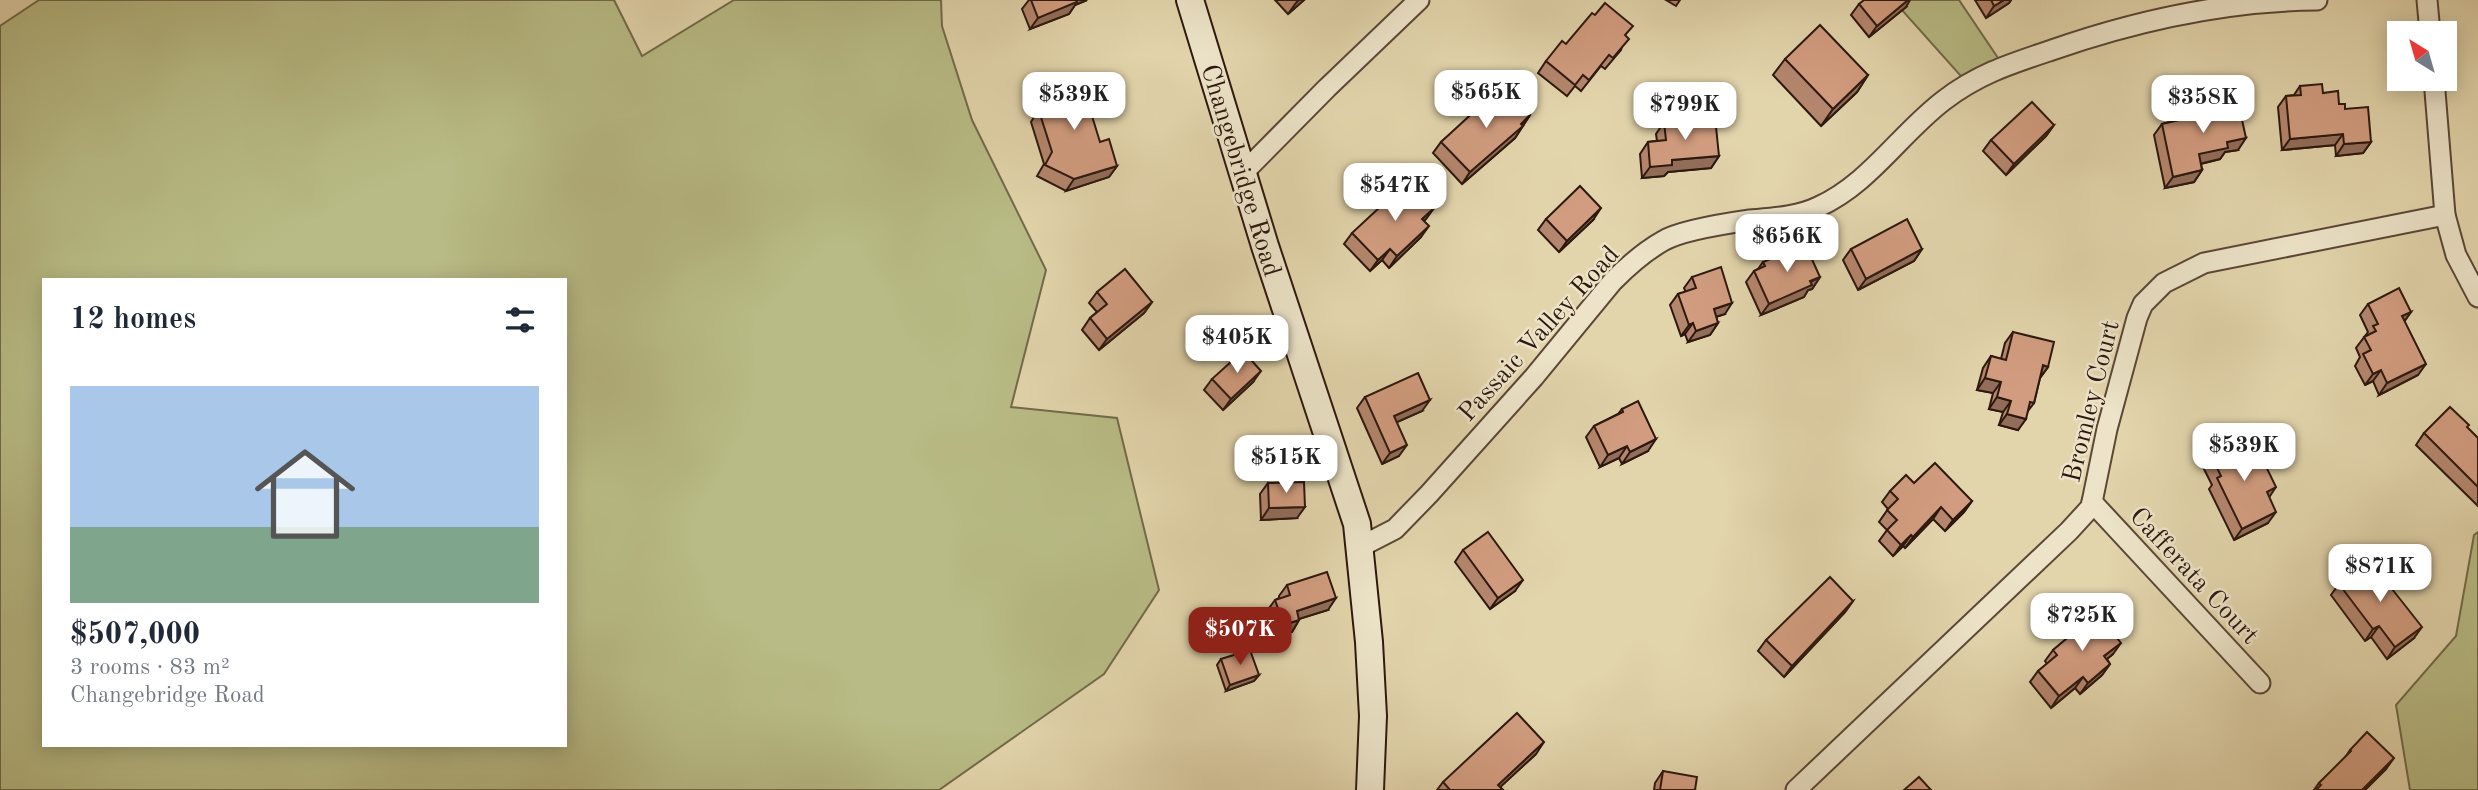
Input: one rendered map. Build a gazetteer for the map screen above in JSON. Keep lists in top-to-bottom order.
{
  "streets": {
    "main road": ["Changebridge Road"],
    "street": ["Passaic Valley Road", "Bromley Court", "Cafferata Court"]
  },
  "crossings": [
    ["Changebridge Road", "Passaic Valley Road"],
    ["Bromley Court", "Cafferata Court"]
  ],
  "north": "top left",
  "page": {
    "price": [
      "$565K",
      "$539K",
      "$358K",
      "$799K",
      "$547K",
      "$656K",
      "$405K",
      "$539K",
      "$515K",
      "$871K",
      "$725K",
      "$507K"
    ],
    "heading": "12 homes",
    "list": [
      {
        "name": "$507,000",
        "note": "3 rooms · 83 m² · Changebridge Road"
      }
    ]
  }
}
